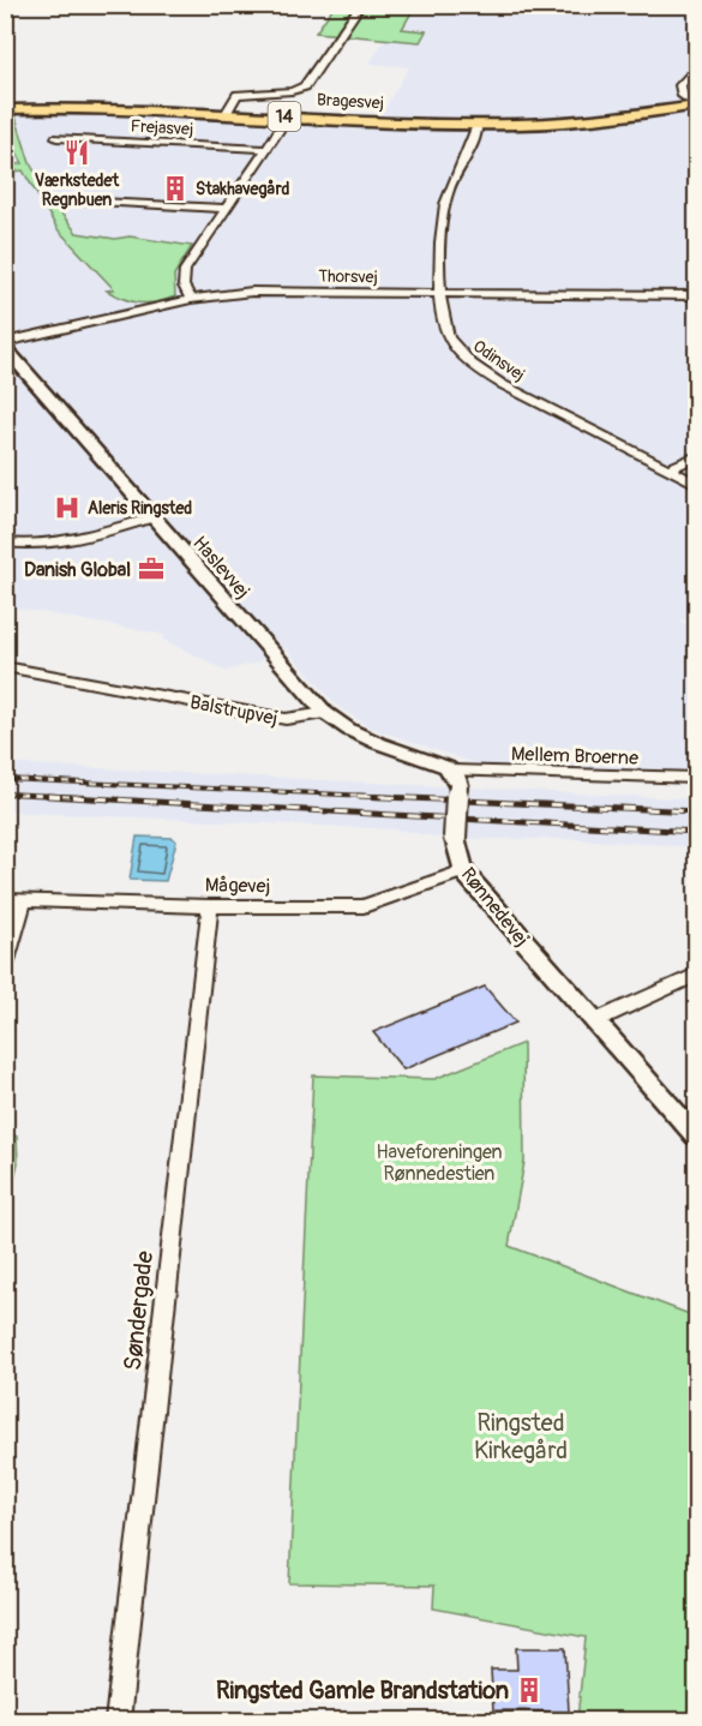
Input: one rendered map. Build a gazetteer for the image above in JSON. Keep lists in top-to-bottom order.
{
  "streets": {
    "main road": ["Bragesvej", "14"],
    "street": [
      "Frejasvej",
      "Thorsvej",
      "Odinsvej",
      "Haslevvej",
      "Balstrupvej",
      "Mellem Broerne",
      "Mågevej",
      "Rønnedevej",
      "Søndergade"
    ]
  },
  "crossings": [
    ["Bragesvej", "Odinsvej"],
    ["Thorsvej", "Odinsvej"],
    ["Haslevvej", "Balstrupvej"],
    ["Mellem Broerne", "Rønnedevej"],
    ["Mågevej", "Rønnedevej"],
    ["Mågevej", "Søndergade"]
  ],
  "parks": ["Haveforeningen Rønnedestien", "Ringsted Kirkegård"],
  "places": {
    "restaurant": ["Værkstedet Regnbuen"],
    "building": ["Stakhavegård", "Ringsted Gamle Brandstation"],
    "hospital": ["Aleris Ringsted"],
    "office": ["Danish Global"]
  }
}
